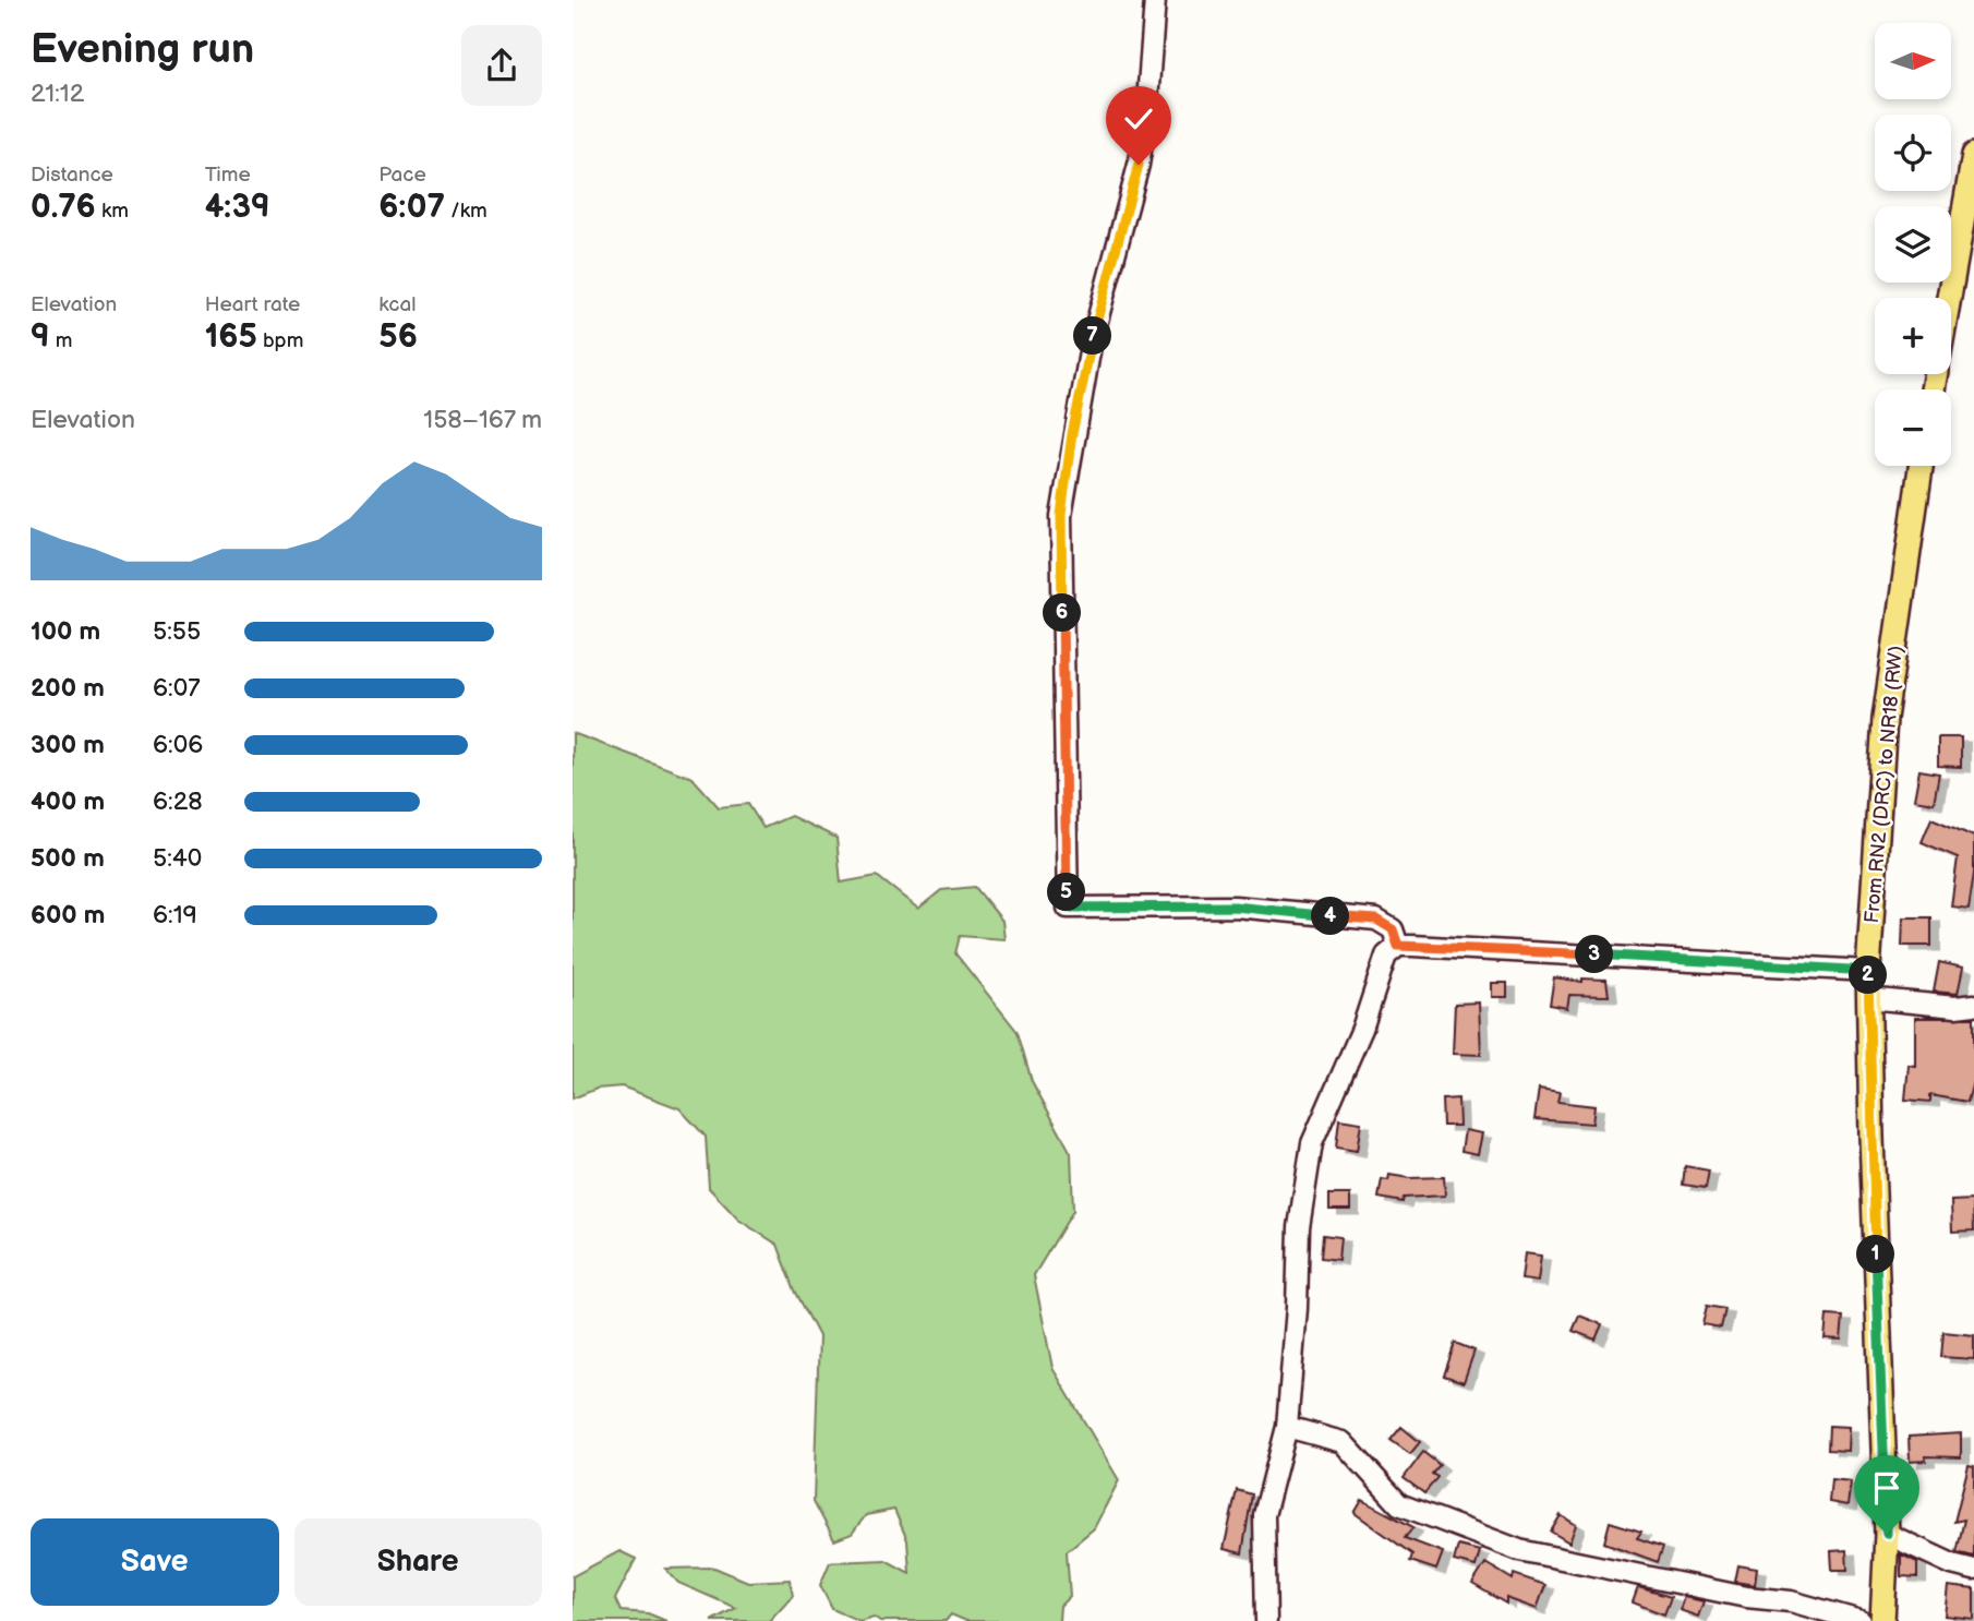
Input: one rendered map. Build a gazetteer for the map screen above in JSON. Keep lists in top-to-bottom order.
{
  "streets": {
    "main road": ["From RN2 (DRC) to NR18 (RW)"]
  },
  "north": "right",
  "page": {
    "heading": ["Evening run", "21:12"],
    "map_buttons": ["+", "−"],
    "stats": [
      ["Distance", "0.76 km"],
      ["Time", "4:39"],
      ["Pace", "6:07 /km"],
      ["Elevation", "9 m"],
      ["Heart rate", "165 bpm"],
      ["kcal", "56"]
    ],
    "pins": [
      "7",
      "6",
      "5",
      "4",
      "3",
      "2",
      "1"
    ],
    "chart": ["Elevation", "158–167 m"],
    "list": [
      {
        "name": "100 m",
        "note": "5:55"
      },
      {
        "name": "200 m",
        "note": "6:07"
      },
      {
        "name": "300 m",
        "note": "6:06"
      },
      {
        "name": "400 m",
        "note": "6:28"
      },
      {
        "name": "500 m",
        "note": "5:40"
      },
      {
        "name": "600 m",
        "note": "6:19"
      }
    ],
    "buttons": ["Save", "Share"]
  }
}
